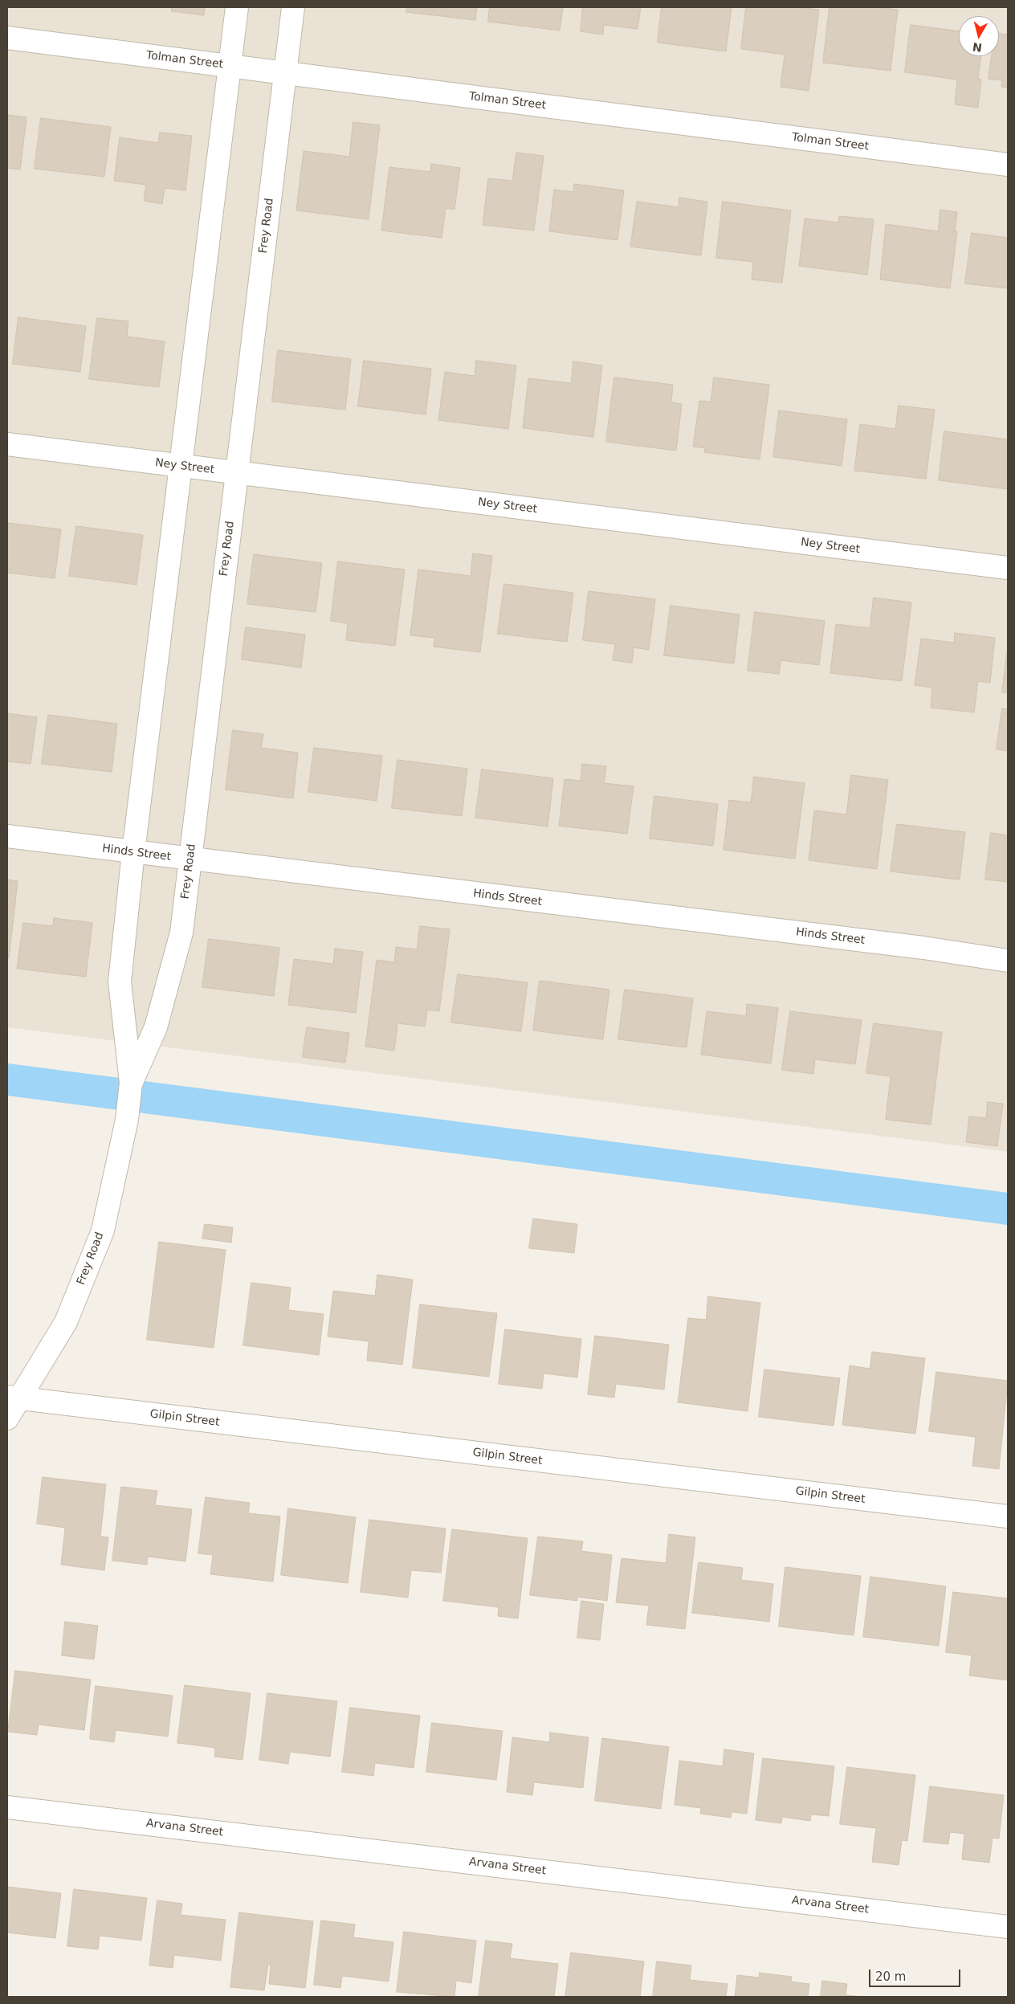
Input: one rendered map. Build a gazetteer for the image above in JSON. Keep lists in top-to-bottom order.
{
  "streets": {
    "street": [
      "Tolman Street",
      "Frey Road",
      "Ney Street",
      "Hinds Street",
      "Gilpin Street",
      "Arvana Street"
    ]
  },
  "crossings": [
    ["Tolman Street", "Frey Road"],
    ["Frey Road", "Ney Street"],
    ["Frey Road", "Hinds Street"],
    ["Frey Road", "Gilpin Street"]
  ],
  "scale_bar": "20 m",
  "north": "bottom"
}
